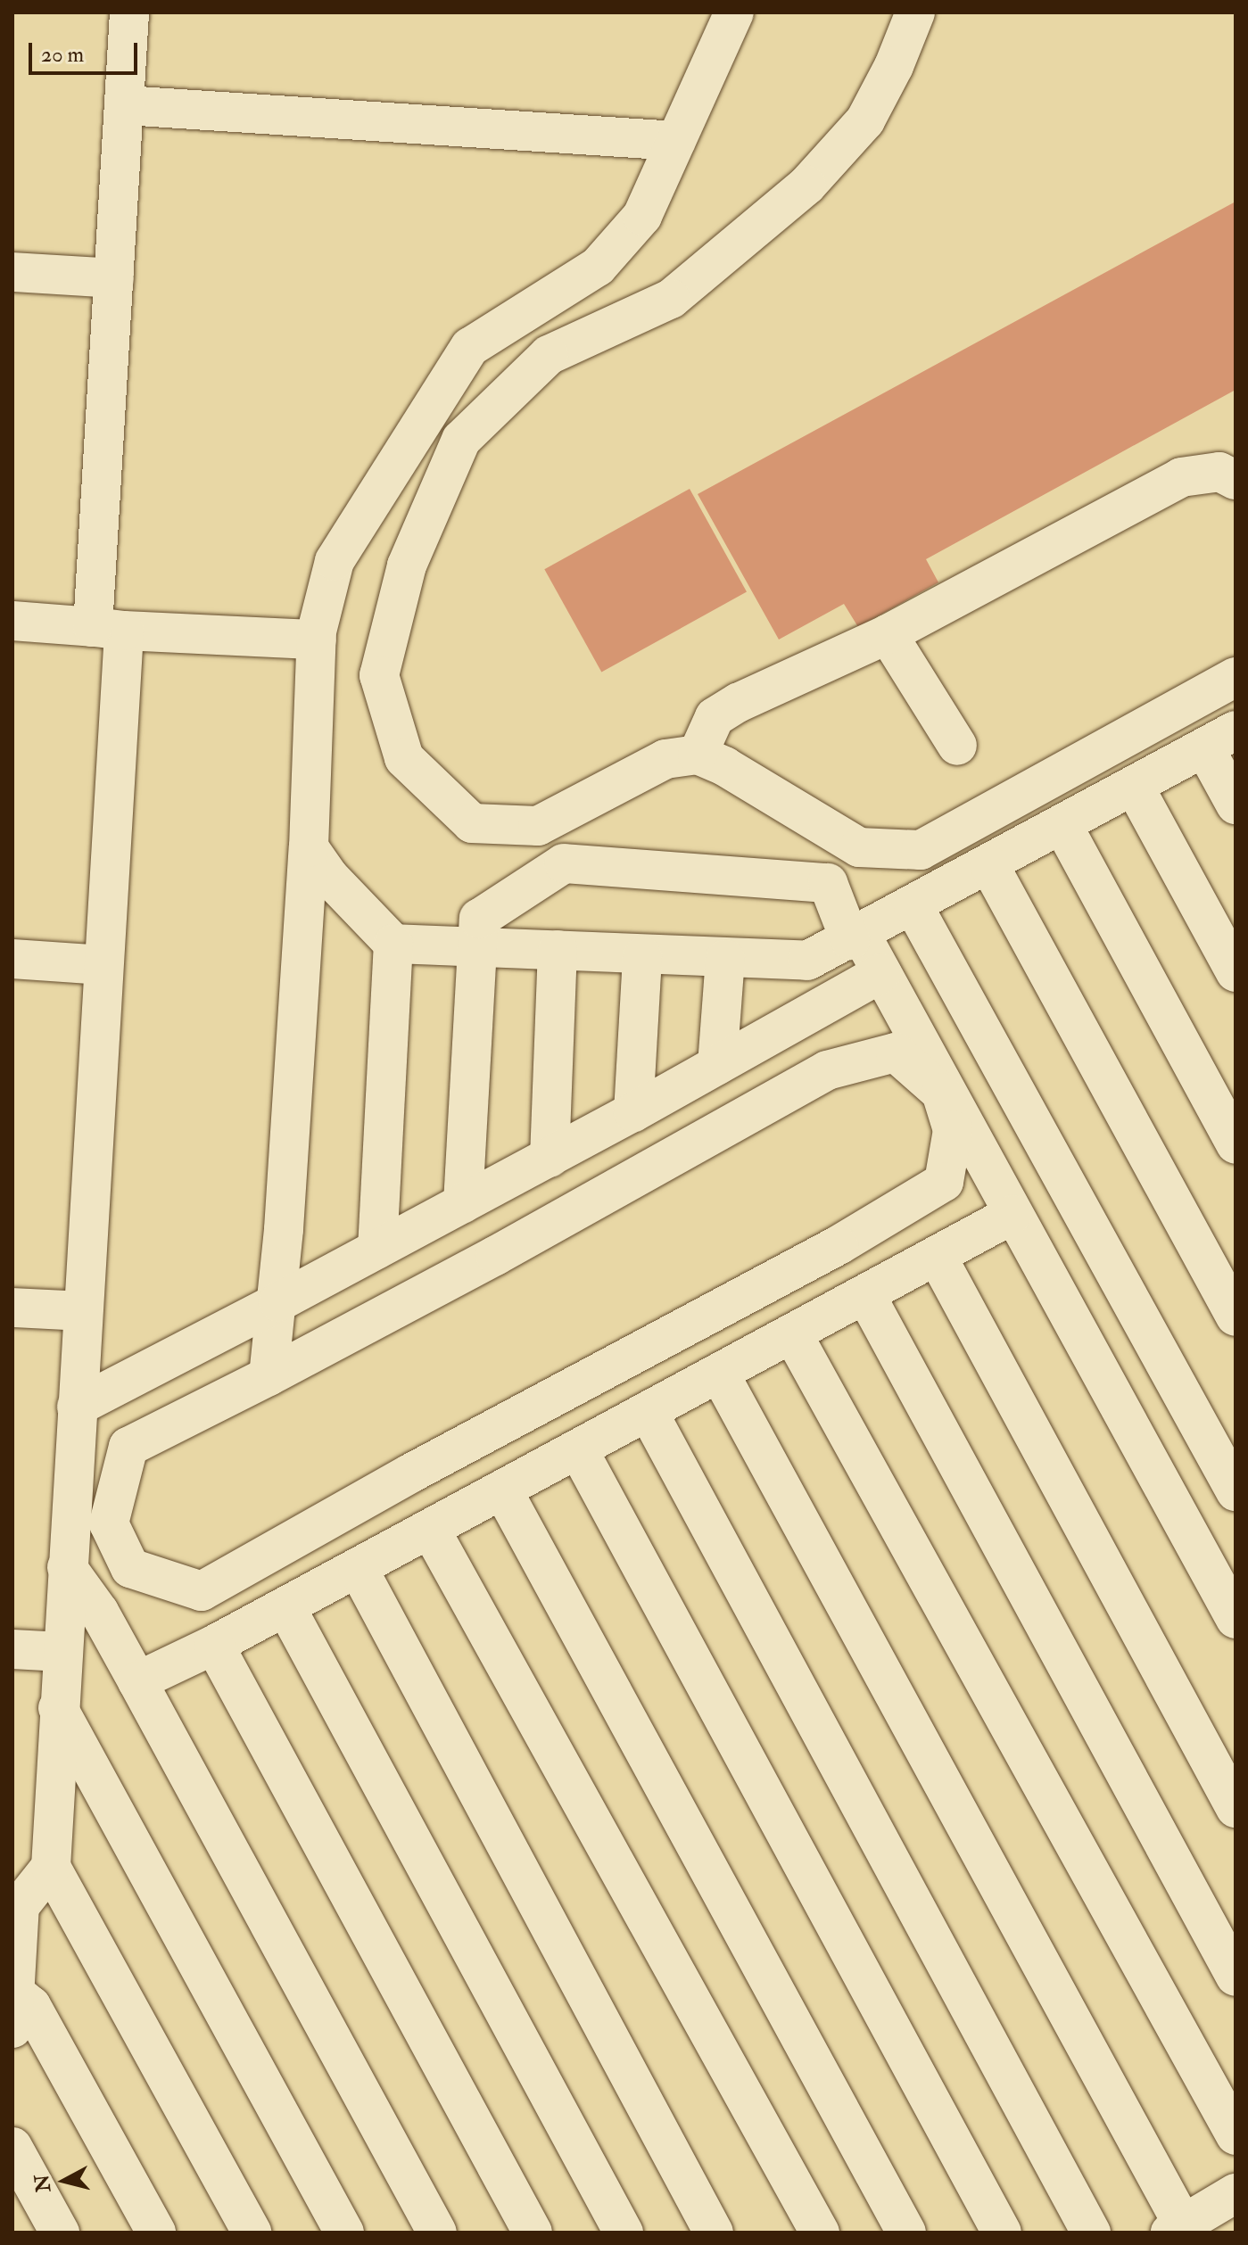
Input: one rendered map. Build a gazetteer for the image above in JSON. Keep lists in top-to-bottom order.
{
  "scale_bar": "20 m",
  "north": "left"
}
